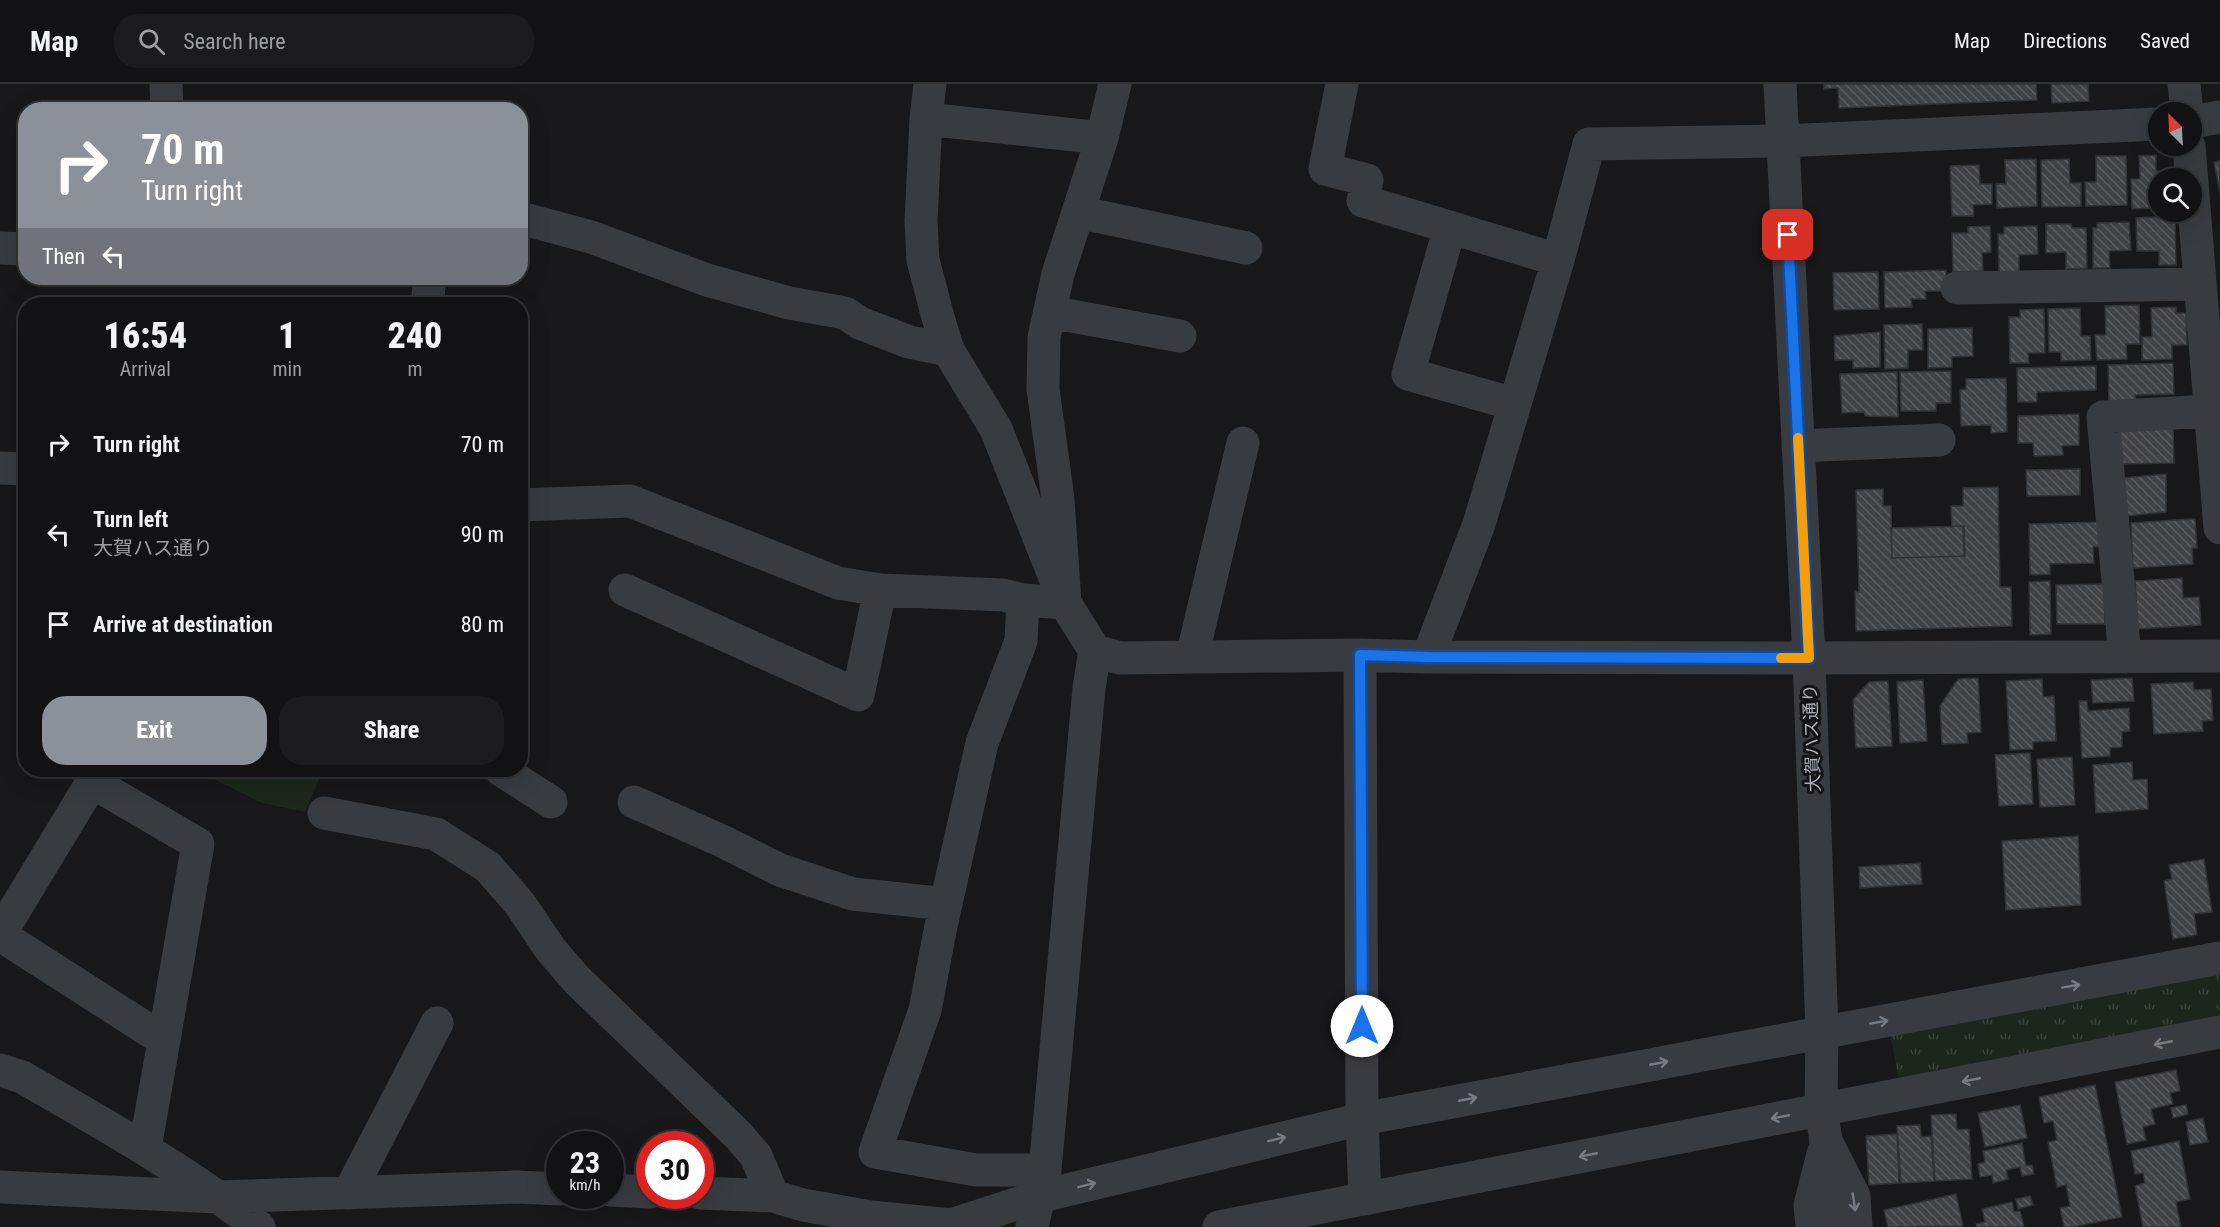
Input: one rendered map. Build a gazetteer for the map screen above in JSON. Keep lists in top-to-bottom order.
{
  "streets": {
    "street": ["大賀ハス通り"]
  },
  "north": "top left",
  "page": {
    "header": "Map",
    "search": "Search here",
    "nav": ["Map", "Directions", "Saved"],
    "turn": ["70 m", "Turn right"],
    "then": "Then",
    "eta": [
      "16:54",
      "Arrival",
      "1",
      "min",
      "240",
      "m"
    ],
    "list": [
      {
        "name": "Turn right",
        "value": "70 m"
      },
      {
        "name": "Turn left",
        "note": "大賀ハス通り",
        "value": "90 m"
      },
      {
        "name": "Arrive at destination",
        "value": "80 m"
      }
    ],
    "buttons": ["Exit", "Share"],
    "speed": "23 km/h",
    "limit": "30"
  }
}
